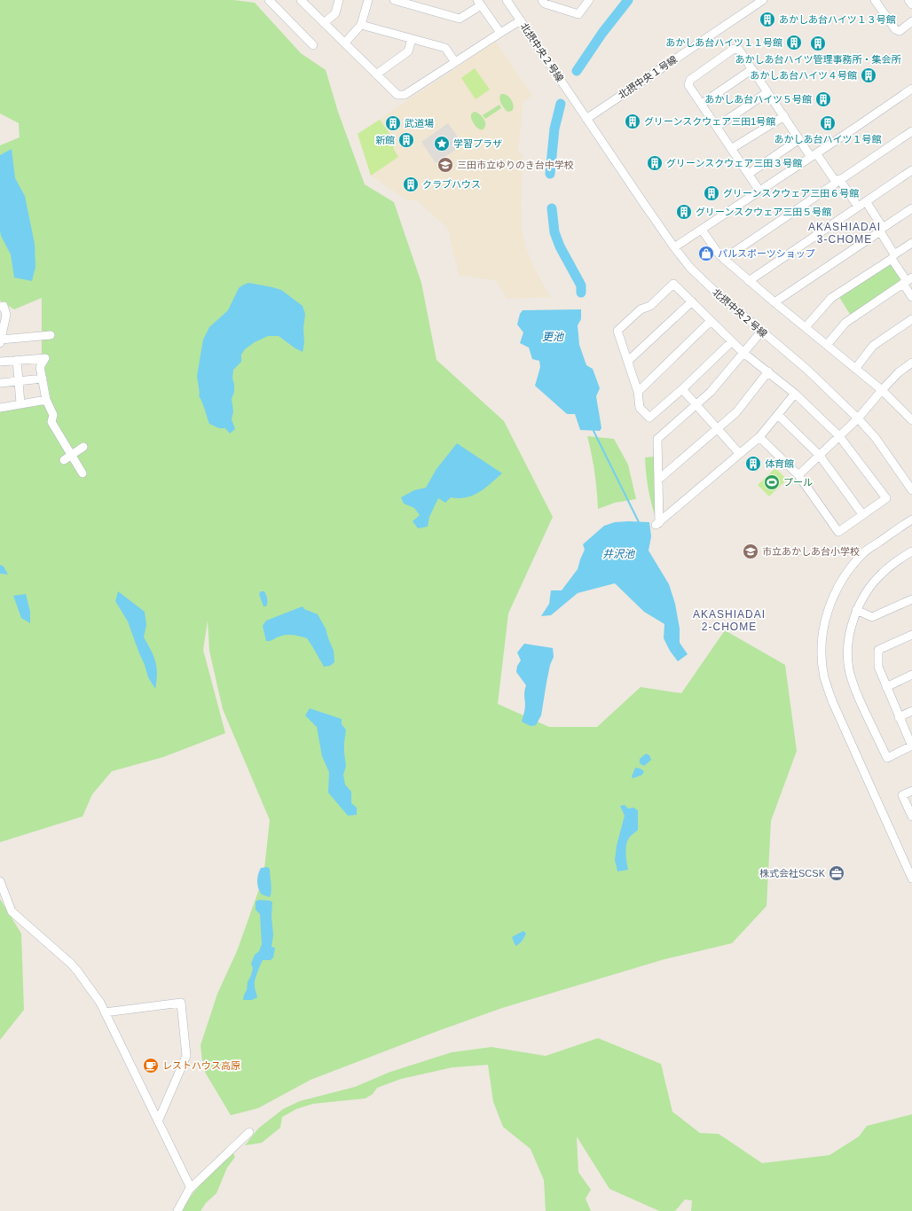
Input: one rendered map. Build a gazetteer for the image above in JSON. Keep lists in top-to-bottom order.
{
  "streets": {
    "street": ["北摂中央２号線", "北摂中央１号線"]
  },
  "crossings": [
    ["北摂中央２号線", "北摂中央１号線"]
  ],
  "districts": ["AKASHIADAI 3-CHOME", "AKASHIADAI 2-CHOME"],
  "water": ["更池", "井沢池"],
  "places": {
    "building": [
      "あかしあ台ハイツ１３号館",
      "あかしあ台ハイツ１１号館",
      "あかしあ台ハイツ管理事務所・集会所",
      "あかしあ台ハイツ４号館",
      "あかしあ台ハイツ５号館",
      "グリーンスクウェア三田1号館",
      "武道場",
      "あかしあ台ハイツ１号館",
      "新館",
      "グリーンスクウェア三田３号館",
      "クラブハウス",
      "グリーンスクウェア三田６号館",
      "グリーンスクウェア三田５号館",
      "体育館"
    ],
    "place": ["学習プラザ"],
    "school or university": ["三田市立ゆりのき台中学校", "市立あかしあ台小学校"],
    "shop": ["パルスポーツショップ"],
    "sports": ["プール"],
    "office": ["株式会社SCSK"],
    "cafe": ["レストハウス高原"]
  }
}
